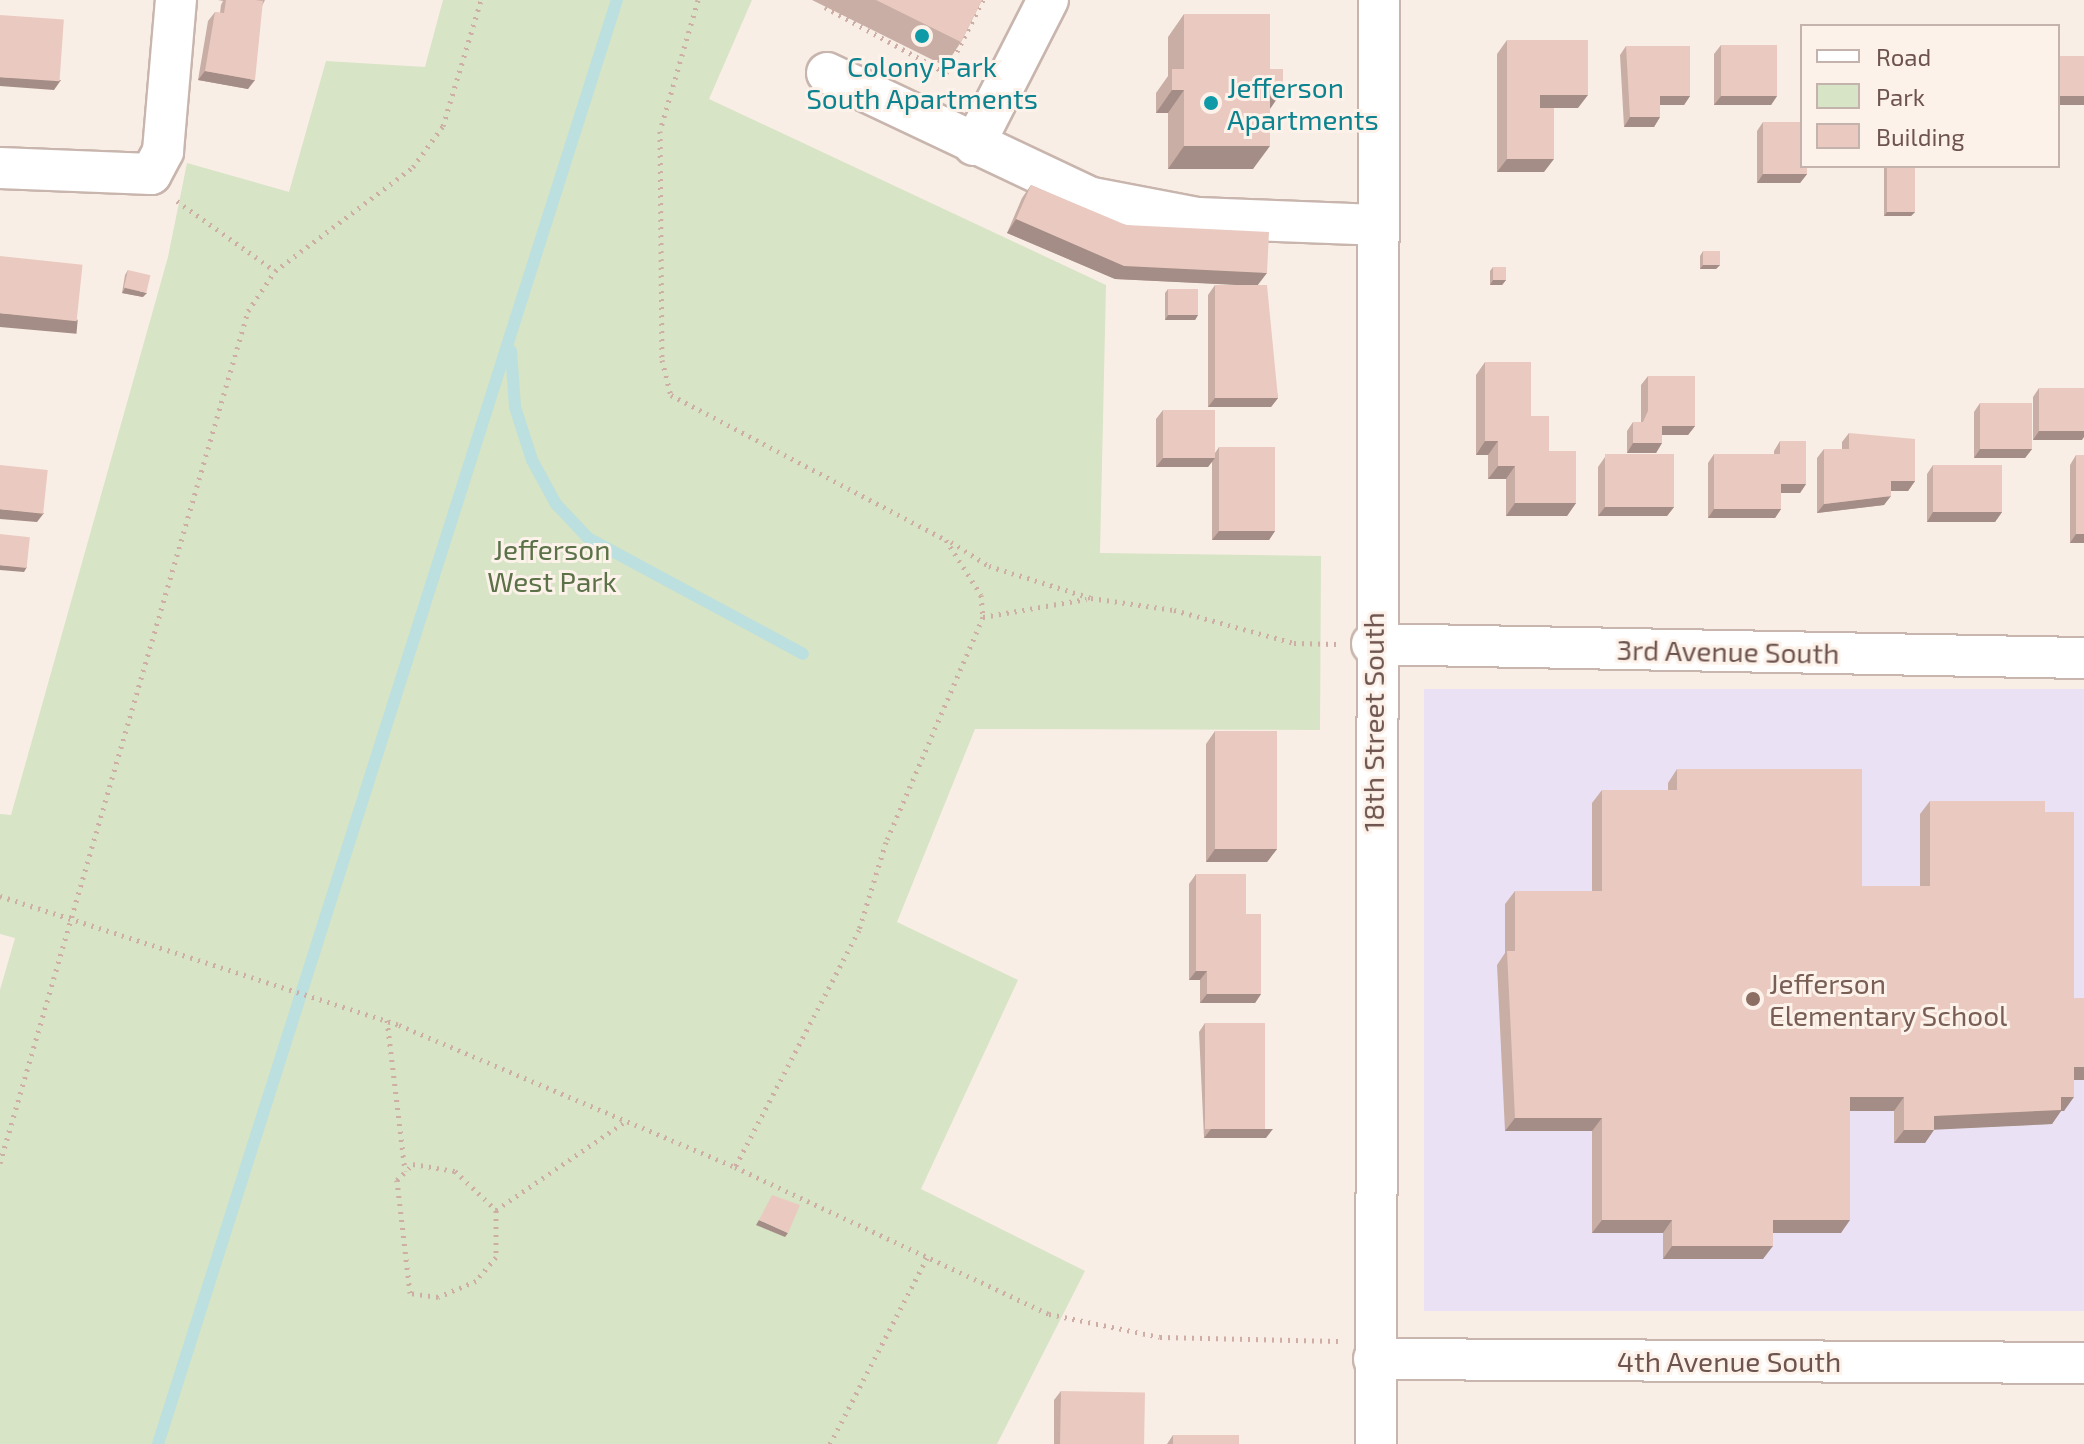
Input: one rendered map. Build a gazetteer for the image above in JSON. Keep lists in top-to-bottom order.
{
  "streets": {
    "street": ["3rd Avenue South", "18th Street South", "4th Avenue South"]
  },
  "crossings": [
    ["3rd Avenue South", "18th Street South"],
    ["18th Street South", "4th Avenue South"]
  ],
  "parks": ["Jefferson West Park"],
  "places": ["Colony Park South Apartments", "Jefferson Apartments", "Jefferson Elementary School"],
  "legend": ["Road", "Park", "Building"]
}
